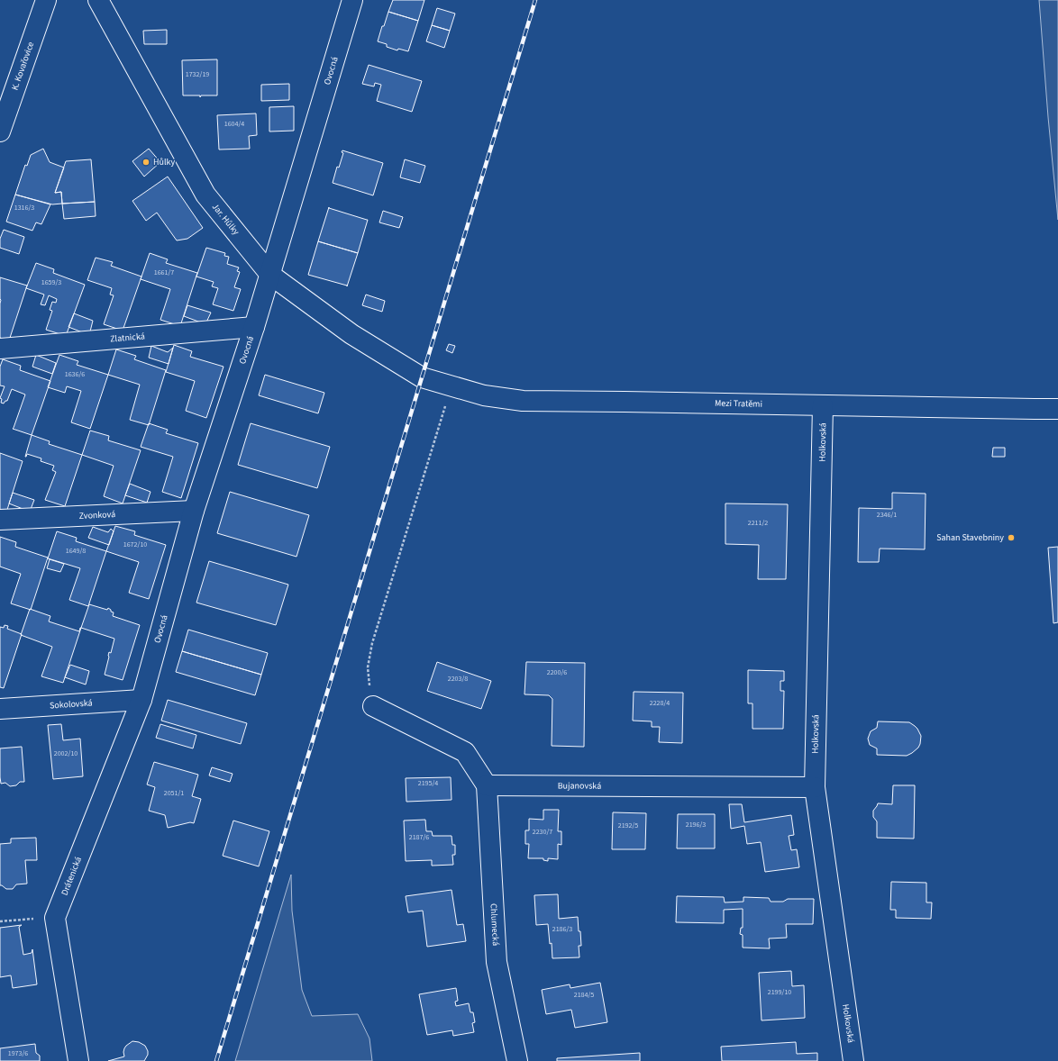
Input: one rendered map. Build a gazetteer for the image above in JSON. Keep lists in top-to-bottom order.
{
  "streets": {
    "street": [
      "K. Kovařovice",
      "Ovocná",
      "Jar. Hůlky",
      "Zlatnická",
      "Mezi Tratěmi",
      "Holkovská",
      "Zvonková",
      "Sokolovská",
      "Bujanovská",
      "Drátenická",
      "Chlumecká"
    ]
  },
  "crossings": [
    ["Ovocná", "Jar. Hůlky"],
    ["Ovocná", "Zlatnická"],
    ["Ovocná", "Zvonková"],
    ["Ovocná", "Sokolovská"],
    ["Ovocná", "Drátenická"],
    ["Jar. Hůlky", "Mezi Tratěmi"],
    ["Mezi Tratěmi", "Holkovská"],
    ["Holkovská", "Bujanovská"],
    ["Sokolovská", "Drátenická"],
    ["Bujanovská", "Chlumecká"]
  ],
  "places": ["Hůlky", "Sahan Stavebniny"],
  "house_numbers": [
    "1732/19",
    "1604/4",
    "1316/3",
    "1661/7",
    "1659/3",
    "1636/6",
    "2346/1",
    "2211/2",
    "1672/10",
    "1649/8",
    "2200/6",
    "2203/8",
    "2228/4",
    "2002/10",
    "2195/4",
    "2051/1",
    "2196/3",
    "2192/5",
    "2230/7",
    "2187/6",
    "2186/3",
    "2199/10",
    "2184/5",
    "1973/6"
  ]
}
